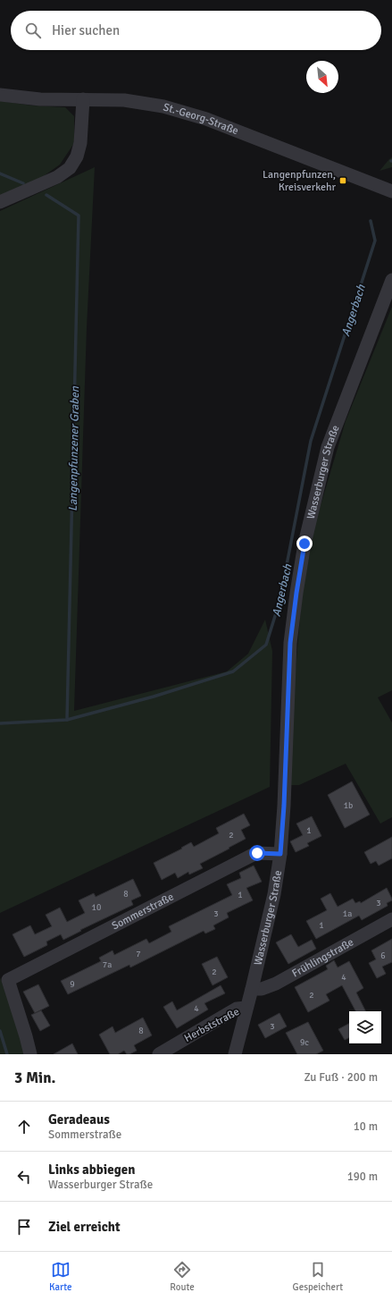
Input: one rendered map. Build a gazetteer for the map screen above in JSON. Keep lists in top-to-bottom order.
{
  "streets": {
    "street": [
      "St.-Georg-Straße",
      "Wasserburger Straße",
      "Sommerstraße",
      "Frühlingstraße",
      "Herbststraße"
    ]
  },
  "crossings": [
    ["Wasserburger Straße", "Sommerstraße"],
    ["Wasserburger Straße", "Frühlingstraße"],
    ["Wasserburger Straße", "Herbststraße"]
  ],
  "water": ["Angerbach", "Langenpfunzener Graben"],
  "places": {
    "transit": ["Langenpfunzen, Kreisverkehr"]
  },
  "house_numbers": [
    "1b",
    "1",
    "2",
    "8",
    "1",
    "3",
    "10",
    "3",
    "1a",
    "1",
    "7",
    "6",
    "7a",
    "2",
    "4",
    "9",
    "2",
    "4",
    "3",
    "8",
    "9c"
  ],
  "north": "bottom right",
  "page": {
    "search": "Hier suchen",
    "heading": ["3 Min.", "Zu Fuß · 200 m"],
    "list": [
      ["Geradeaus", "Sommerstraße", "10 m"],
      ["Links abbiegen", "Wasserburger Straße", "190 m"],
      "Ziel erreicht"
    ],
    "nav": ["Karte", "Route", "Gespeichert"]
  }
}
